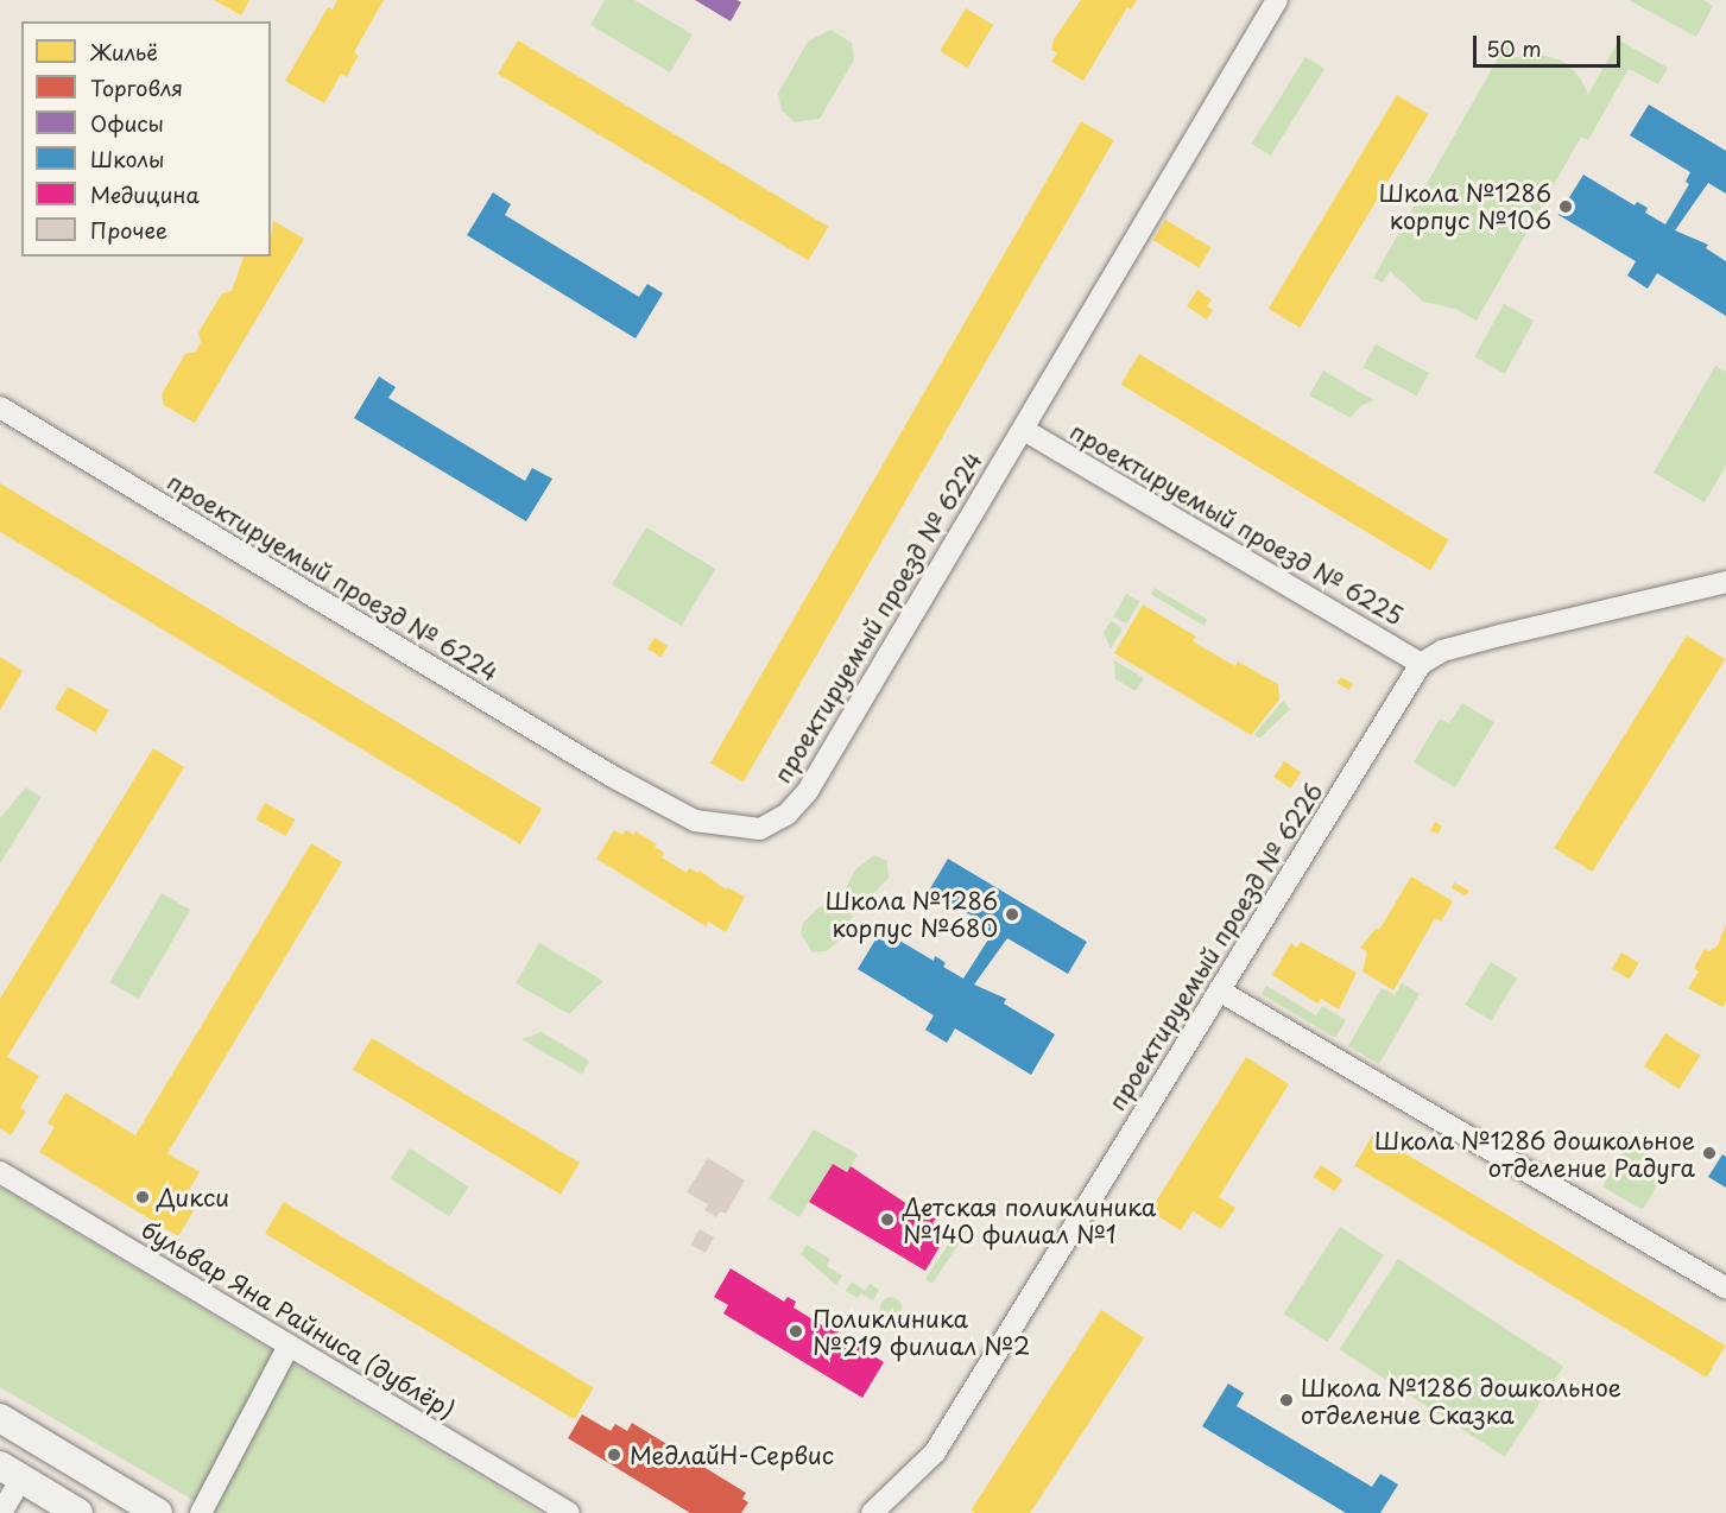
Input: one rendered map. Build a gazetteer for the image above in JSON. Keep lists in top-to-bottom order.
{
  "streets": {
    "street": [
      "проектируемый проезд № 6225",
      "проектируемый проезд № 6224",
      "проектируемый проезд № 6226",
      "бульвар Яна Райниса (дублёр)"
    ]
  },
  "crossings": [
    ["проектируемый проезд № 6225", "проектируемый проезд № 6224"],
    ["проектируемый проезд № 6225", "проектируемый проезд № 6226"]
  ],
  "places": [
    "Школа №1286 корпус №106",
    "Школа №1286 корпус №680",
    "Школа №1286 дошкольное отделение Радуга",
    "Дикси",
    "Детская поликлиника №140 филиал №1",
    "Поликлиника №219 филиал №2",
    "Школа №1286 дошкольное отделение Сказка",
    "МедлайН-Сервис"
  ],
  "legend": [
    "Жильё",
    "Торговля",
    "Офисы",
    "Школы",
    "Медицина",
    "Прочее"
  ],
  "scale_bar": "50 m"
}
